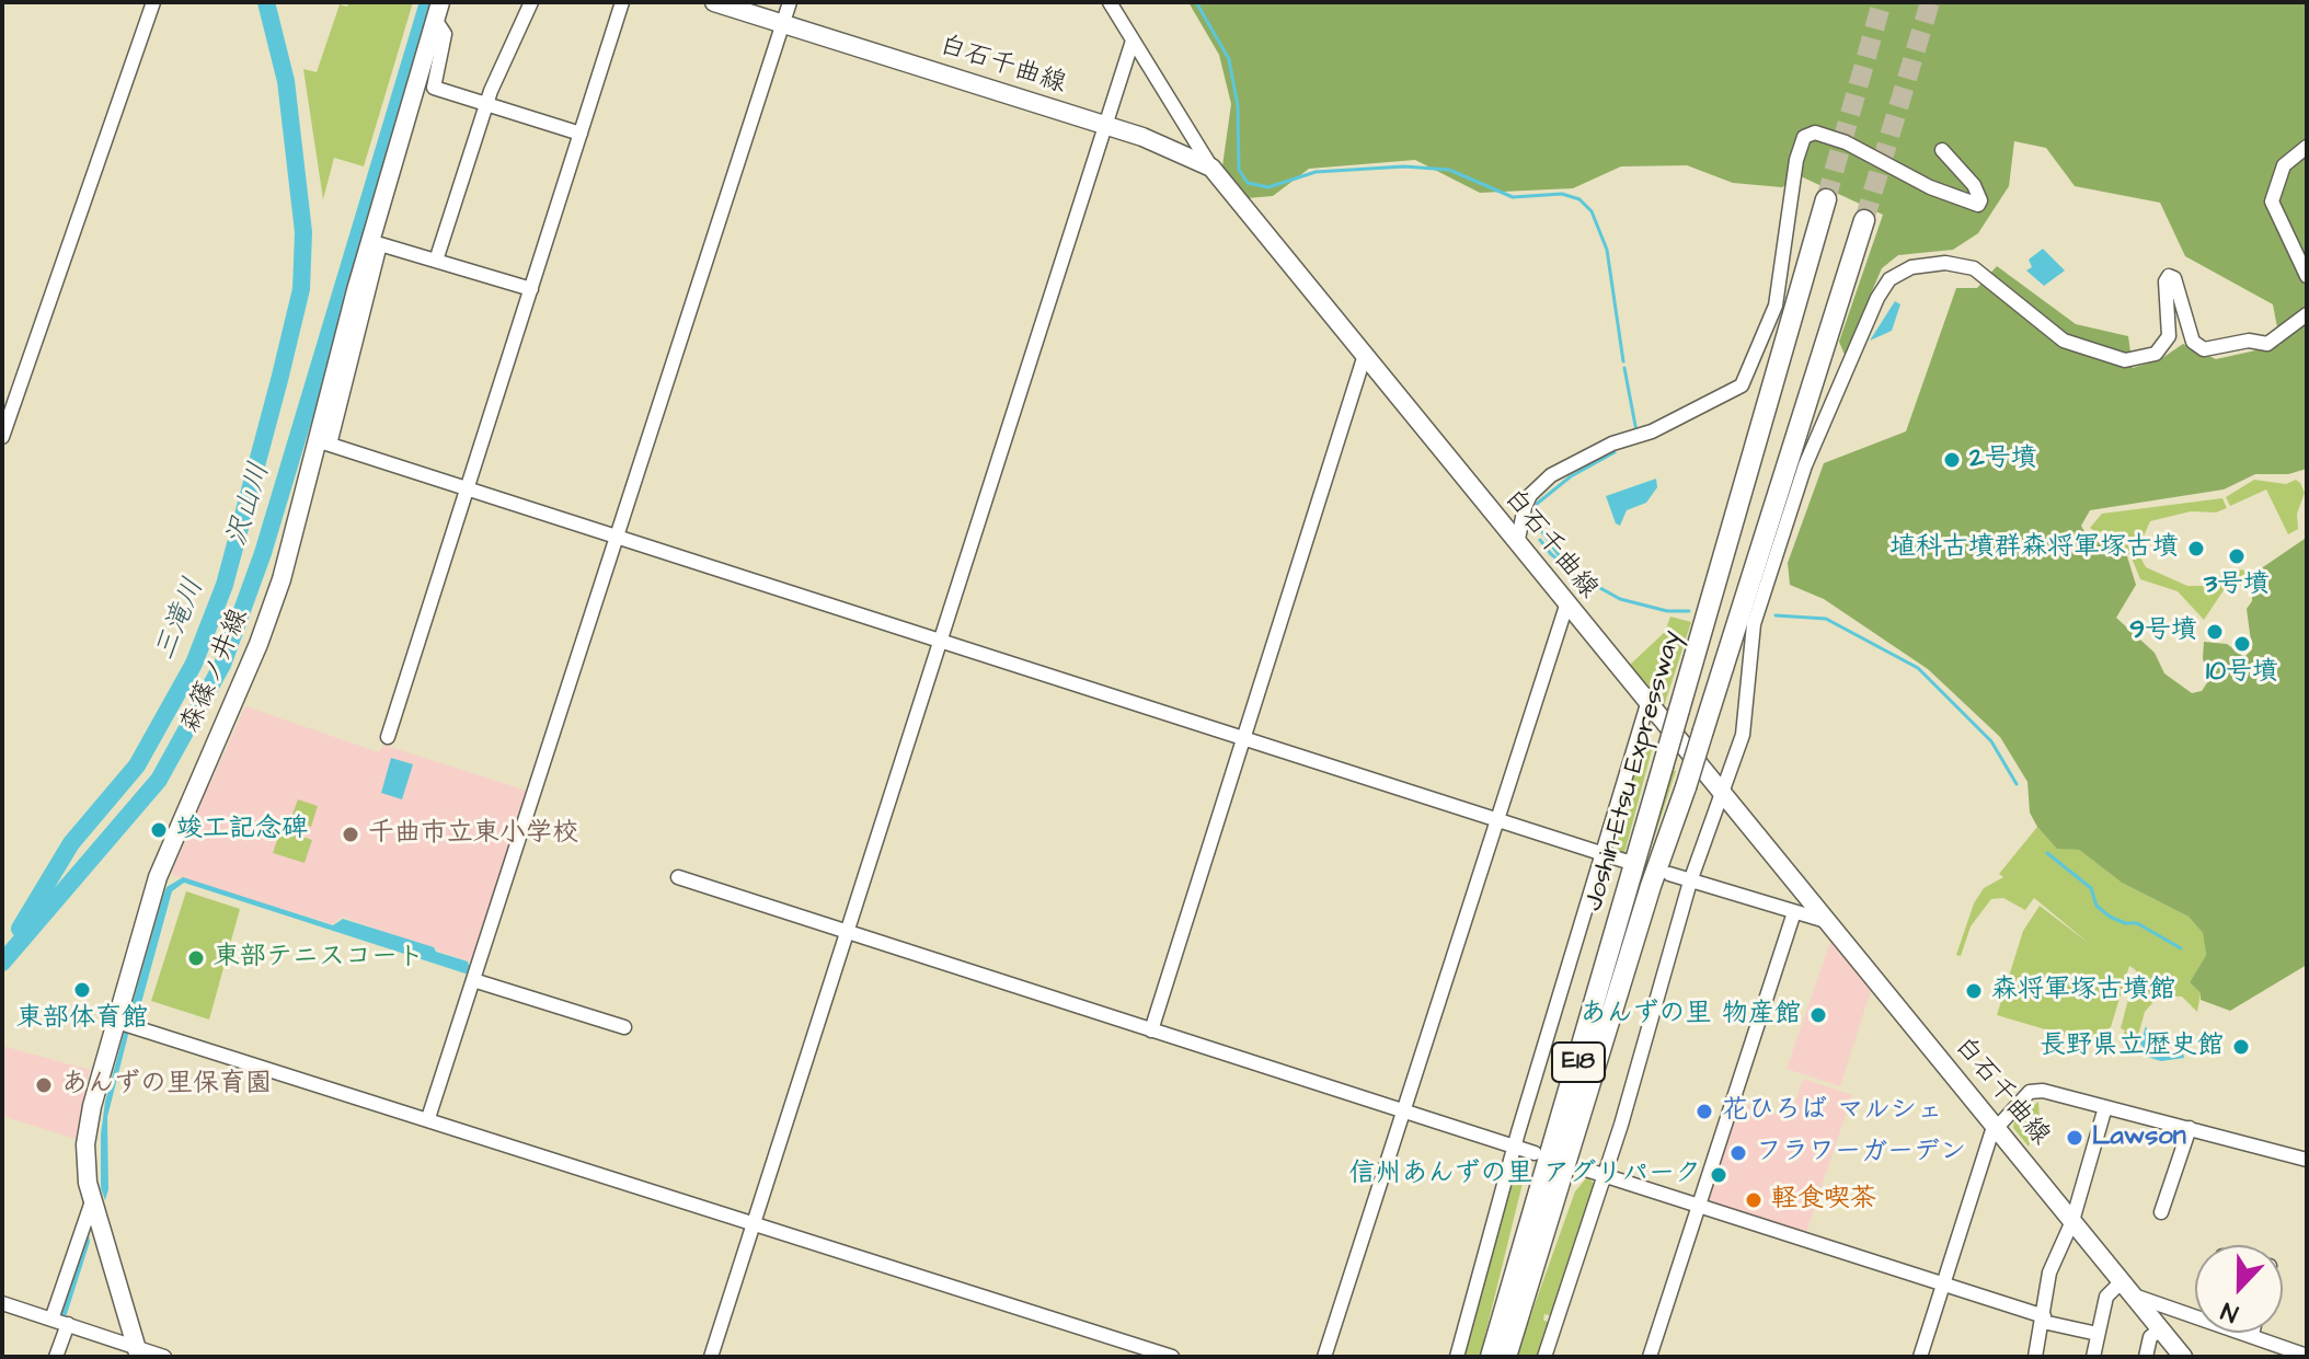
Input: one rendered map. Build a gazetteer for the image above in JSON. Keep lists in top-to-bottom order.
{
  "streets": {
    "highway": ["Joshin-Etsu Expressway", "E18"],
    "main road": ["白石千曲線", "森篠ノ井線"]
  },
  "water": ["沢山川", "三滝川"],
  "places": [
    "2号墳",
    "埴科古墳群森将軍塚古墳",
    "3号墳",
    "9号墳",
    "10号墳",
    "竣工記念碑",
    "千曲市立東小学校",
    "東部テニスコート",
    "東部体育館",
    "森将軍塚古墳館",
    "あんずの里 物産館",
    "長野県立歴史館",
    "あんずの里保育園",
    "花ひろば マルシェ",
    "Lawson",
    "フラワーガーデン",
    "信州あんずの里 アグリパーク",
    "軽食喫茶"
  ],
  "north": "bottom"
}
